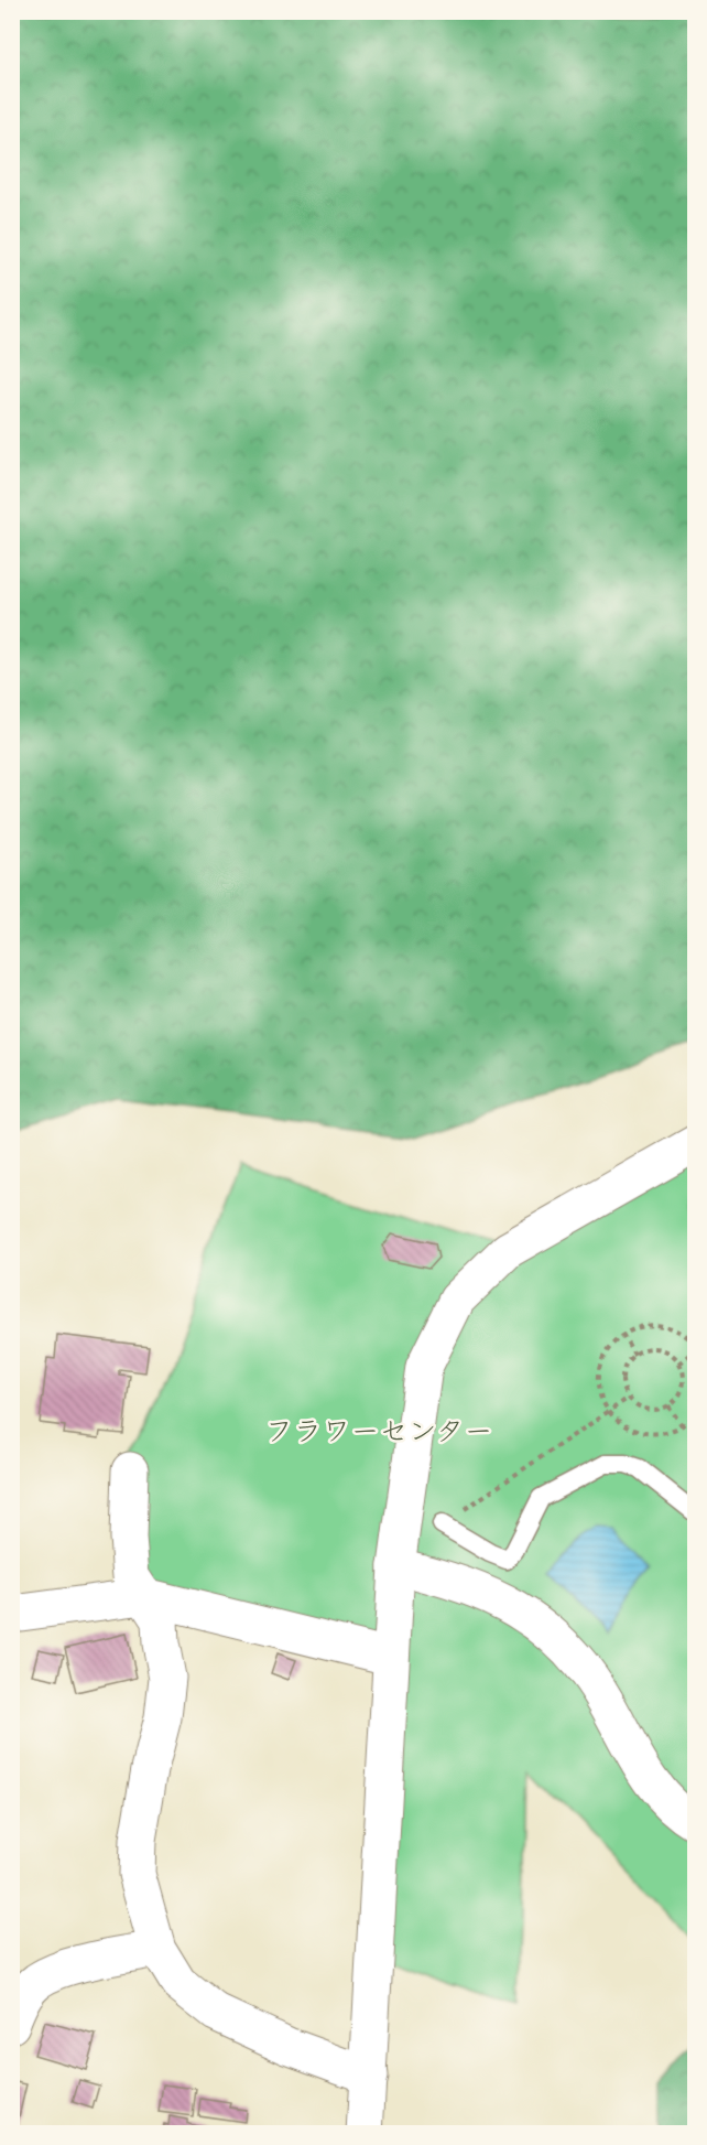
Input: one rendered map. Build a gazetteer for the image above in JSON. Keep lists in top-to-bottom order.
{
  "parks": ["フラワーセンター"]
}
